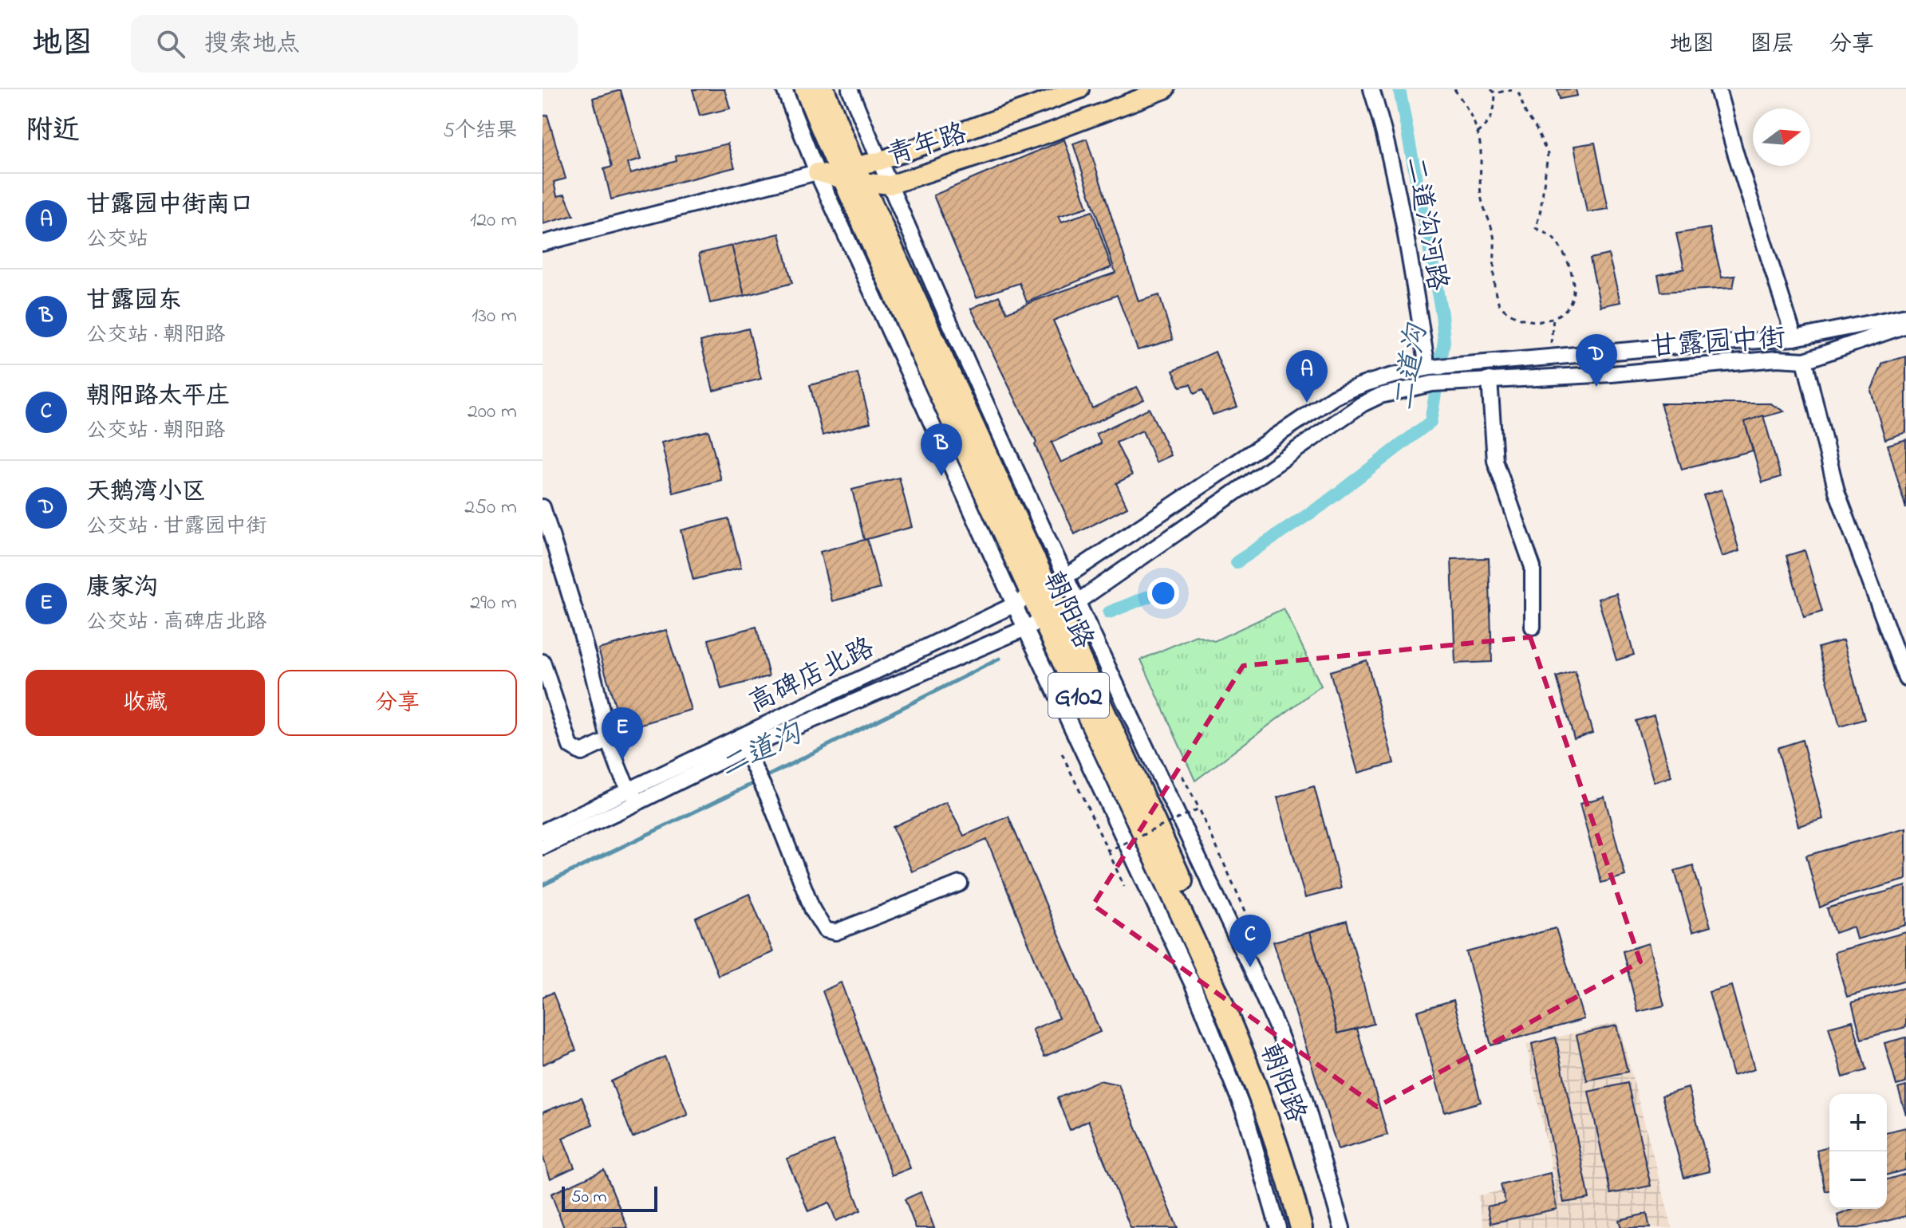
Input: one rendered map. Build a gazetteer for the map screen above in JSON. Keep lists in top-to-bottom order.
{
  "streets": {
    "highway": ["朝阳路", "G102"],
    "main road": ["青年路"],
    "street": ["二道沟河路", "甘露园中街", "高碑店北路"]
  },
  "crossings": [
    ["青年路", "朝阳路"],
    ["二道沟河路", "甘露园中街"],
    ["二道沟河路", "高碑店北路"],
    ["甘露园中街", "高碑店北路"],
    ["朝阳路", "高碑店北路"]
  ],
  "water": ["二道沟"],
  "scale_bar": "50 m",
  "north": "right",
  "page": {
    "header": "地图",
    "search": "搜索地点",
    "nav": ["地图", "图层", "分享"],
    "heading": ["附近", "5个结果"],
    "list": [
      {
        "mark": "A",
        "name": "甘露园中街南口",
        "note": "公交站",
        "value": "120 m"
      },
      {
        "mark": "B",
        "name": "甘露园东",
        "note": "公交站 · 朝阳路",
        "value": "130 m"
      },
      {
        "mark": "C",
        "name": "朝阳路太平庄",
        "note": "公交站 · 朝阳路",
        "value": "200 m"
      },
      {
        "mark": "D",
        "name": "天鹅湾小区",
        "note": "公交站 · 甘露园中街",
        "value": "250 m"
      },
      {
        "mark": "E",
        "name": "康家沟",
        "note": "公交站 · 高碑店北路",
        "value": "290 m"
      }
    ],
    "pins": [
      "D",
      "A",
      "B",
      "E",
      "C"
    ],
    "buttons": ["收藏", "分享"],
    "map_buttons": ["+", "−"],
    "scale": "50 m"
  }
}
